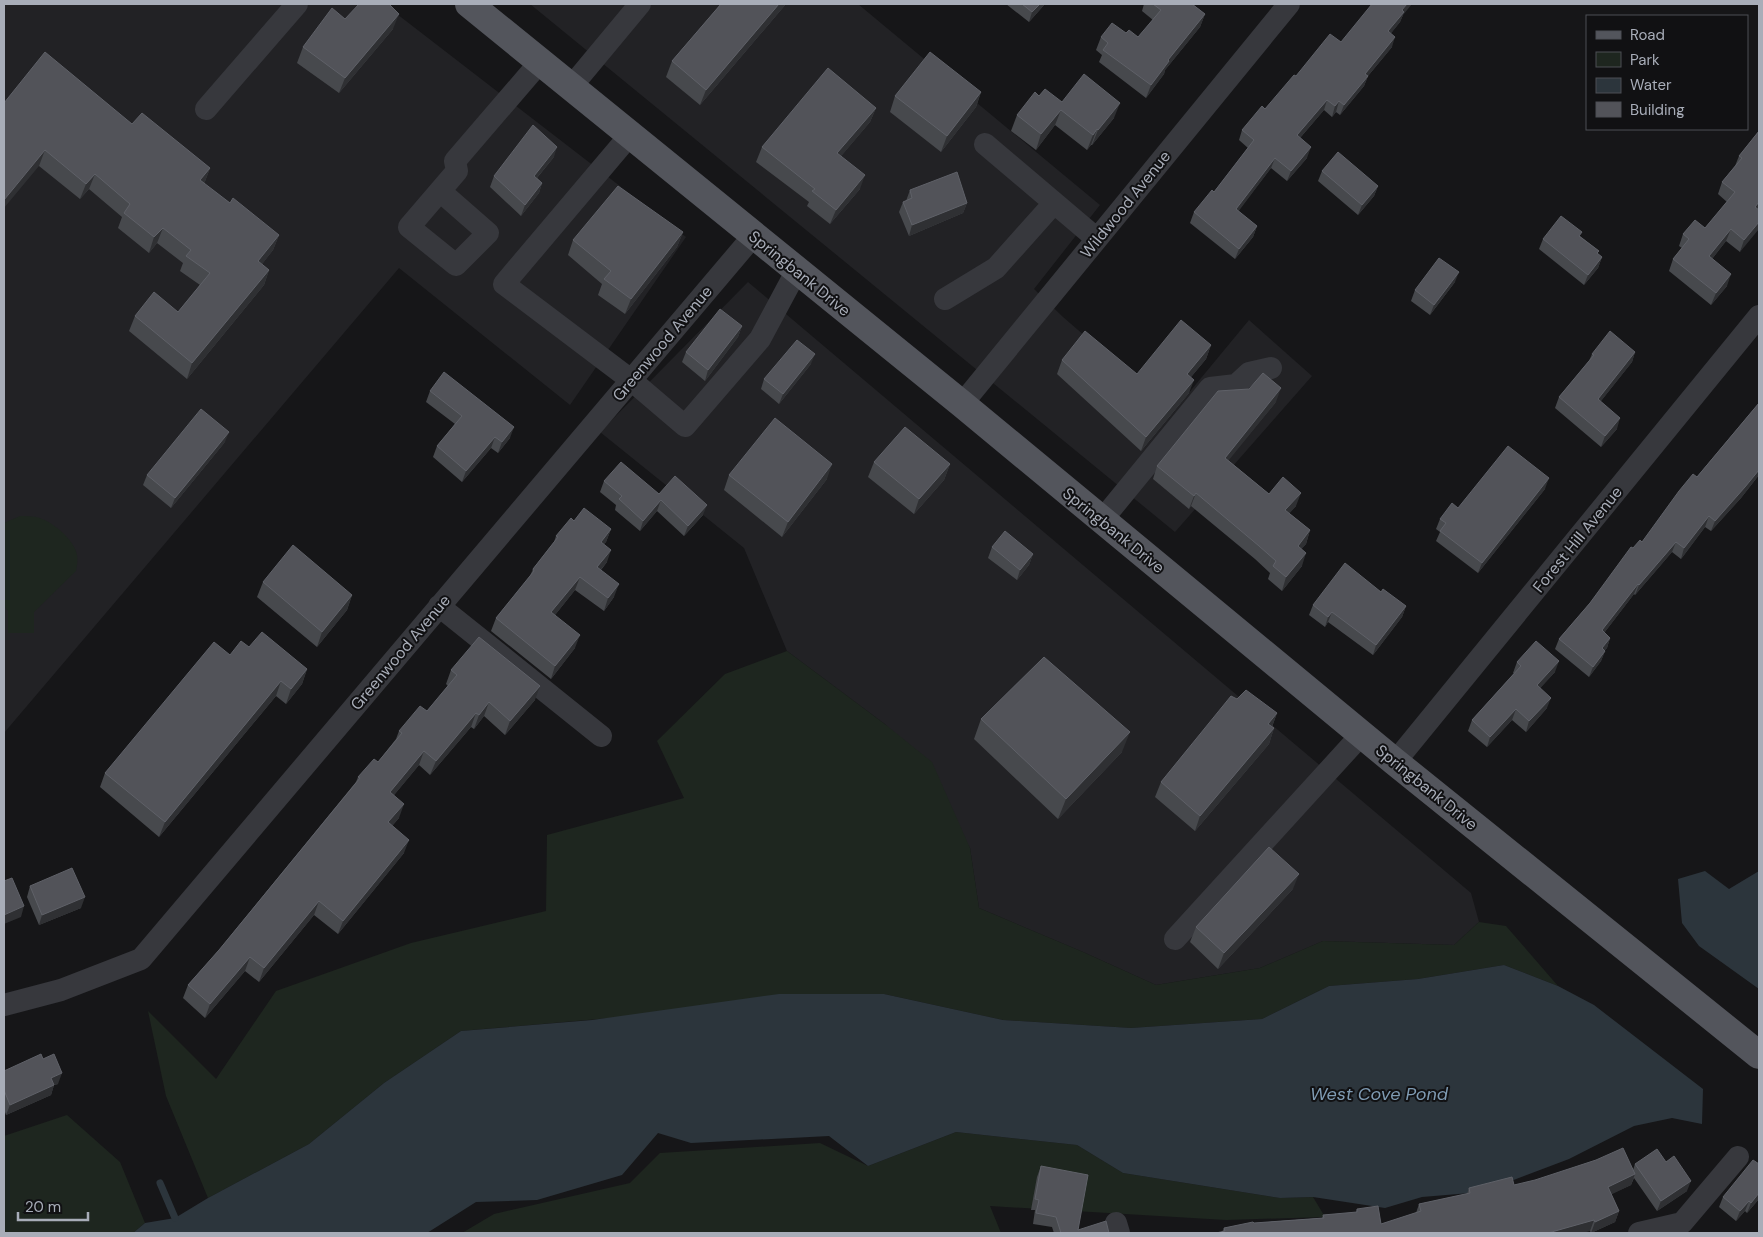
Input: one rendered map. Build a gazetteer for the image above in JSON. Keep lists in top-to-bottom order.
{
  "streets": {
    "main road": ["Springbank Drive"],
    "street": ["Wildwood Avenue", "Greenwood Avenue", "Forest Hill Avenue"]
  },
  "crossings": [
    ["Wildwood Avenue", "Springbank Drive"],
    ["Springbank Drive", "Greenwood Avenue"],
    ["Springbank Drive", "Forest Hill Avenue"]
  ],
  "water": ["West Cove Pond"],
  "legend": [
    "Road",
    "Park",
    "Water",
    "Building"
  ],
  "scale_bar": "20 m"
}
